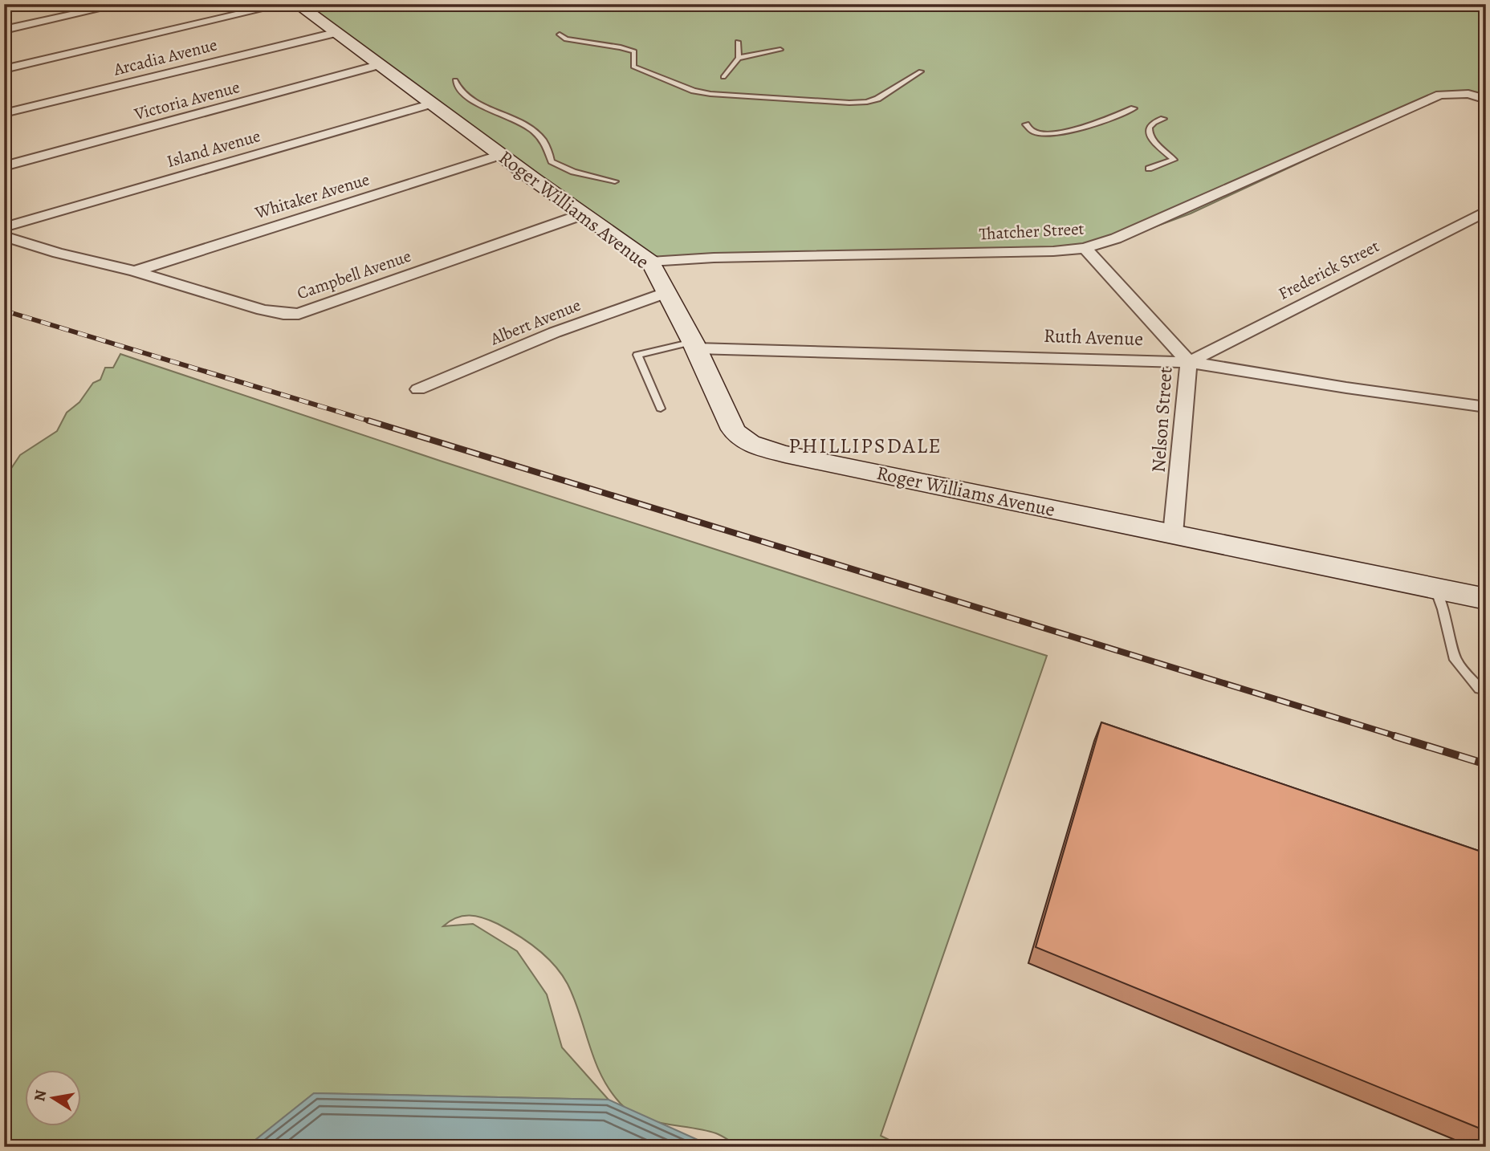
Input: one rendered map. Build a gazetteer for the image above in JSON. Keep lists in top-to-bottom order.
{
  "streets": {
    "main road": ["Roger Williams Avenue"],
    "street": [
      "Arcadia Avenue",
      "Victoria Avenue",
      "Island Avenue",
      "Whitaker Avenue",
      "Thatcher Street",
      "Frederick Street",
      "Campbell Avenue",
      "Albert Avenue",
      "Ruth Avenue",
      "Nelson Street"
    ]
  },
  "crossings": [
    ["Arcadia Avenue", "Roger Williams Avenue"],
    ["Victoria Avenue", "Roger Williams Avenue"],
    ["Island Avenue", "Roger Williams Avenue"],
    ["Whitaker Avenue", "Roger Williams Avenue"],
    ["Whitaker Avenue", "Campbell Avenue"],
    ["Roger Williams Avenue", "Thatcher Street"],
    ["Roger Williams Avenue", "Campbell Avenue"],
    ["Roger Williams Avenue", "Albert Avenue"],
    ["Roger Williams Avenue", "Ruth Avenue"],
    ["Roger Williams Avenue", "Nelson Street"],
    ["Thatcher Street", "Nelson Street"],
    ["Frederick Street", "Ruth Avenue"],
    ["Frederick Street", "Nelson Street"],
    ["Ruth Avenue", "Nelson Street"]
  ],
  "districts": ["PHILLIPSDALE"],
  "north": "left"
}
